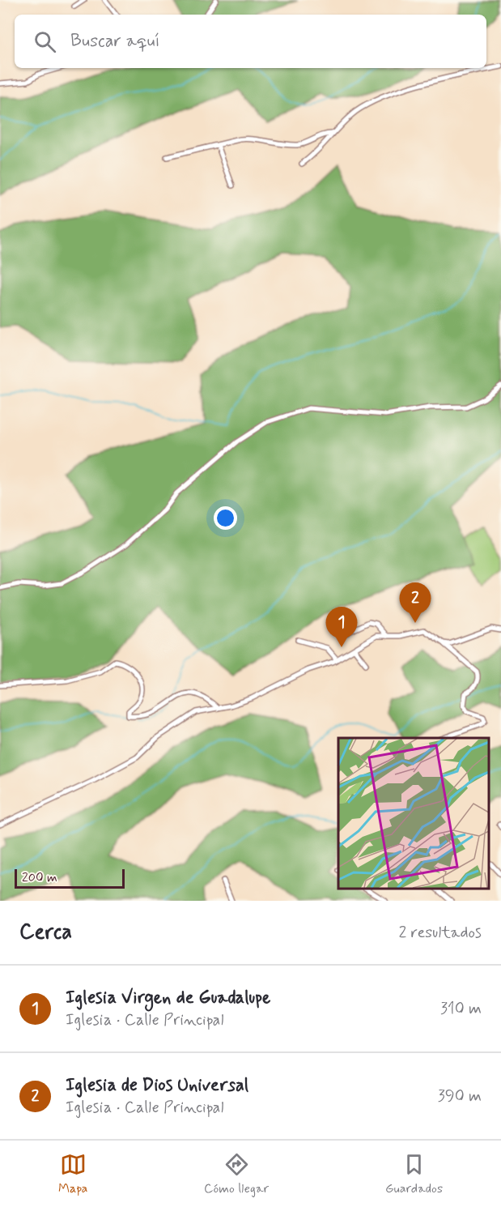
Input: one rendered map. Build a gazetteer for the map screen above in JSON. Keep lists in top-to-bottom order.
{
  "scale_bar": "200 m",
  "page": {
    "search": "Buscar aquí",
    "pins": ["2", "1"],
    "scale": "200 m",
    "heading": ["Cerca", "2 resultados"],
    "list": [
      {
        "mark": "1",
        "name": "Iglesia Virgen de Guadalupe",
        "note": "Iglesia · Calle Principal",
        "value": "310 m"
      },
      {
        "mark": "2",
        "name": "Iglesia de Dios Universal",
        "note": "Iglesia · Calle Principal",
        "value": "390 m"
      }
    ],
    "nav": ["Mapa", "Cómo llegar", "Guardados"]
  }
}
